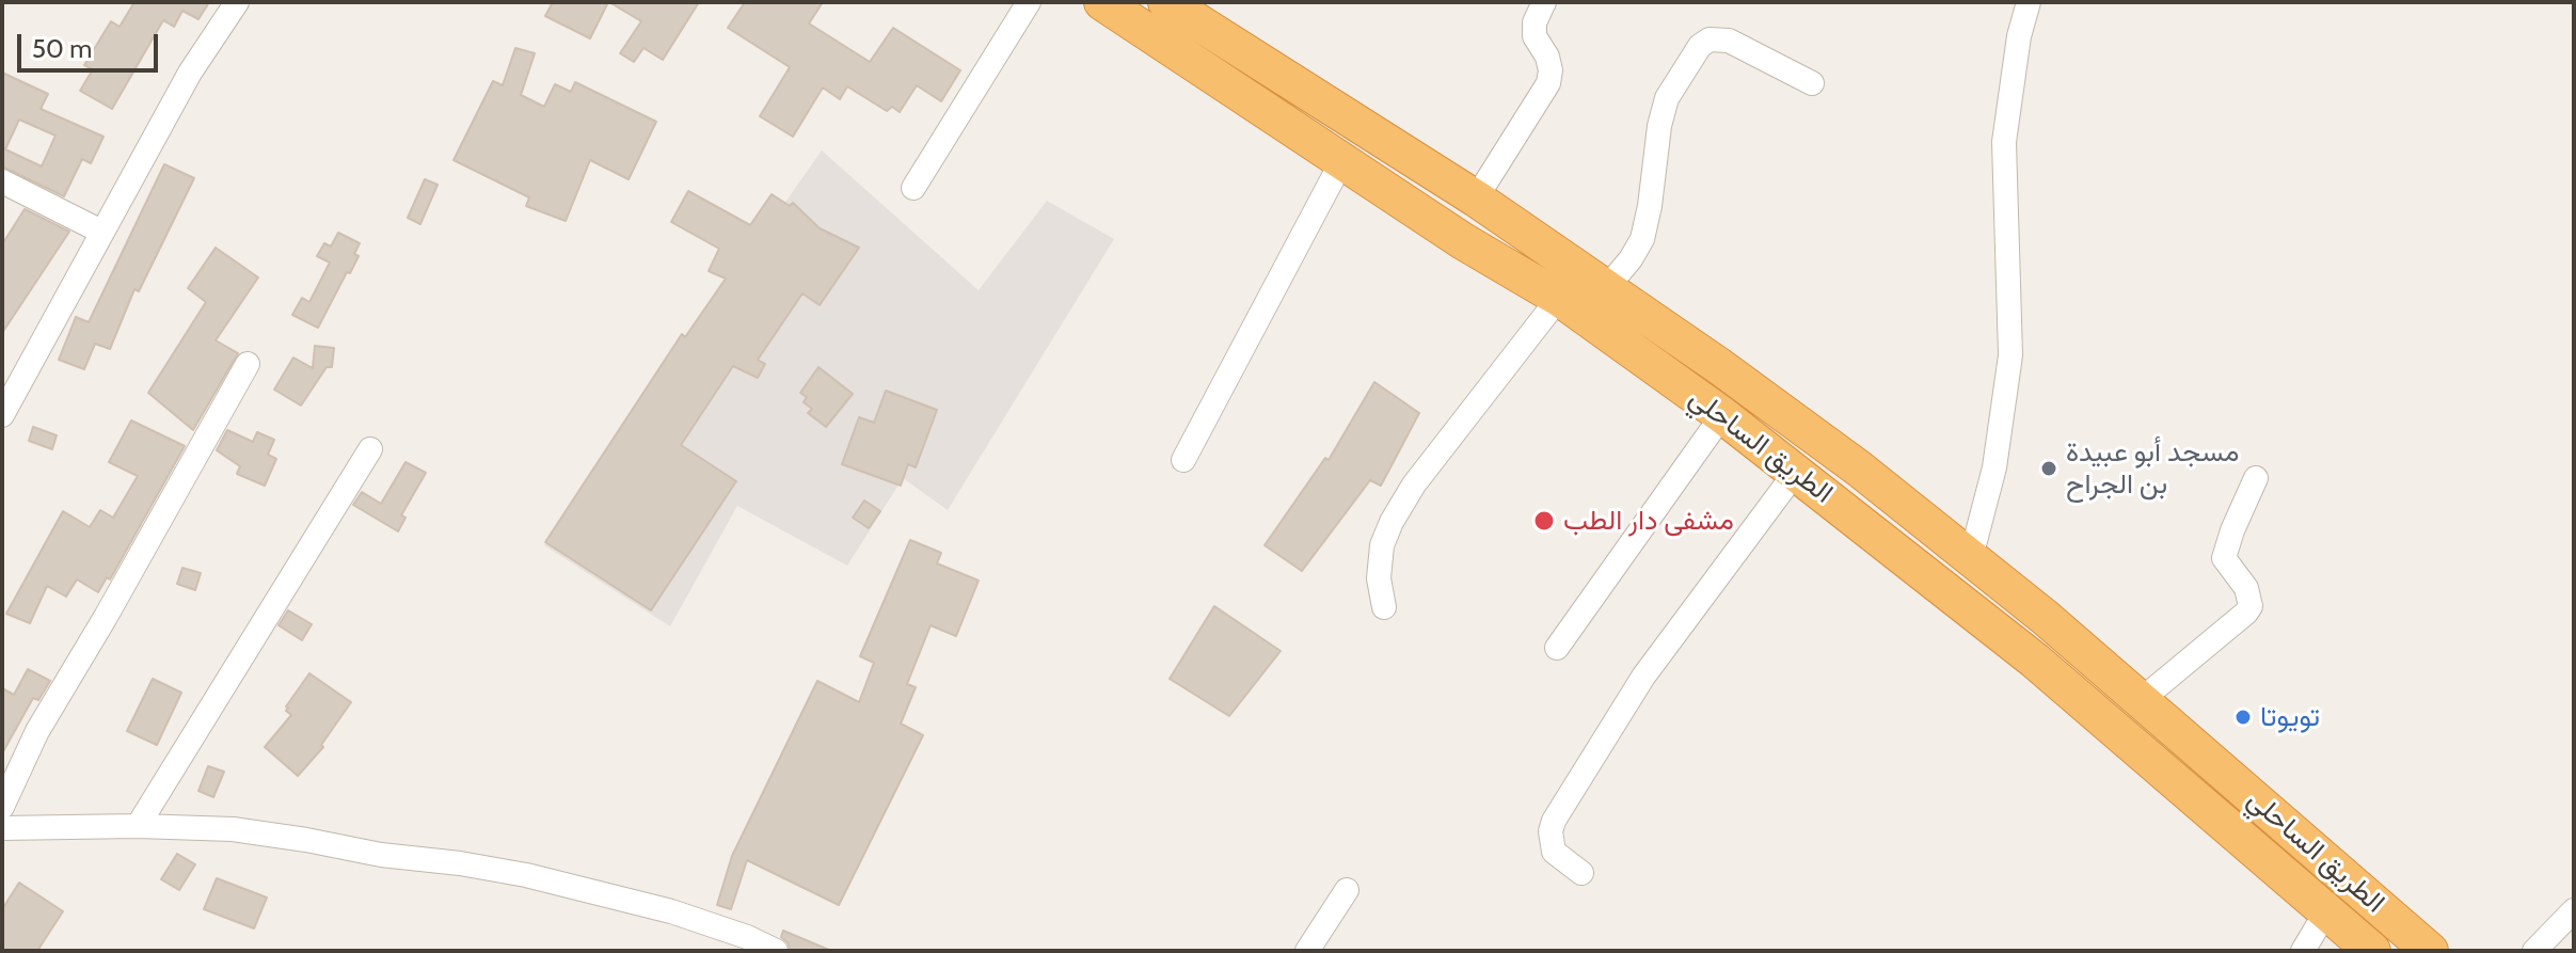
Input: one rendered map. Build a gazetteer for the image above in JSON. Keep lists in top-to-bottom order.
{
  "streets": {
    "highway": ["الطريق الساحلي"]
  },
  "places": ["مسجد أبو عبيدة بن الجراح", "مشفى دار الطب", "تويوتا"],
  "scale_bar": "50 m"
}
